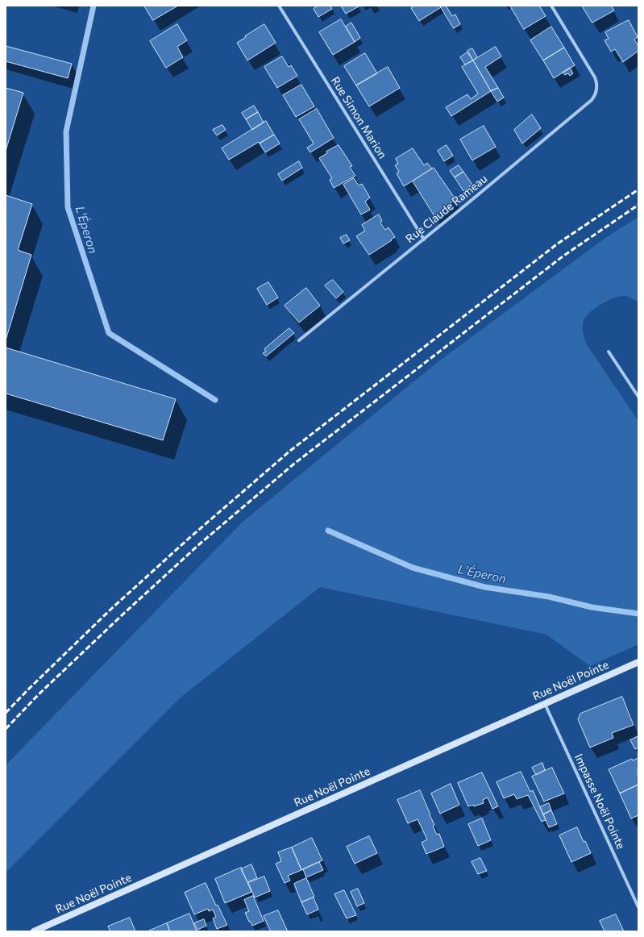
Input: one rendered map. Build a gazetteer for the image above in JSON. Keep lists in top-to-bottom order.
{
  "streets": {
    "street": [
      "Rue Simon Marion",
      "Rue Claude Rameau",
      "Rue Noël Pointe",
      "Impasse Noël Pointe"
    ]
  },
  "crossings": [
    ["Rue Simon Marion", "Rue Claude Rameau"],
    ["Rue Noël Pointe", "Impasse Noël Pointe"]
  ],
  "water": ["L'Éperon"]
}
